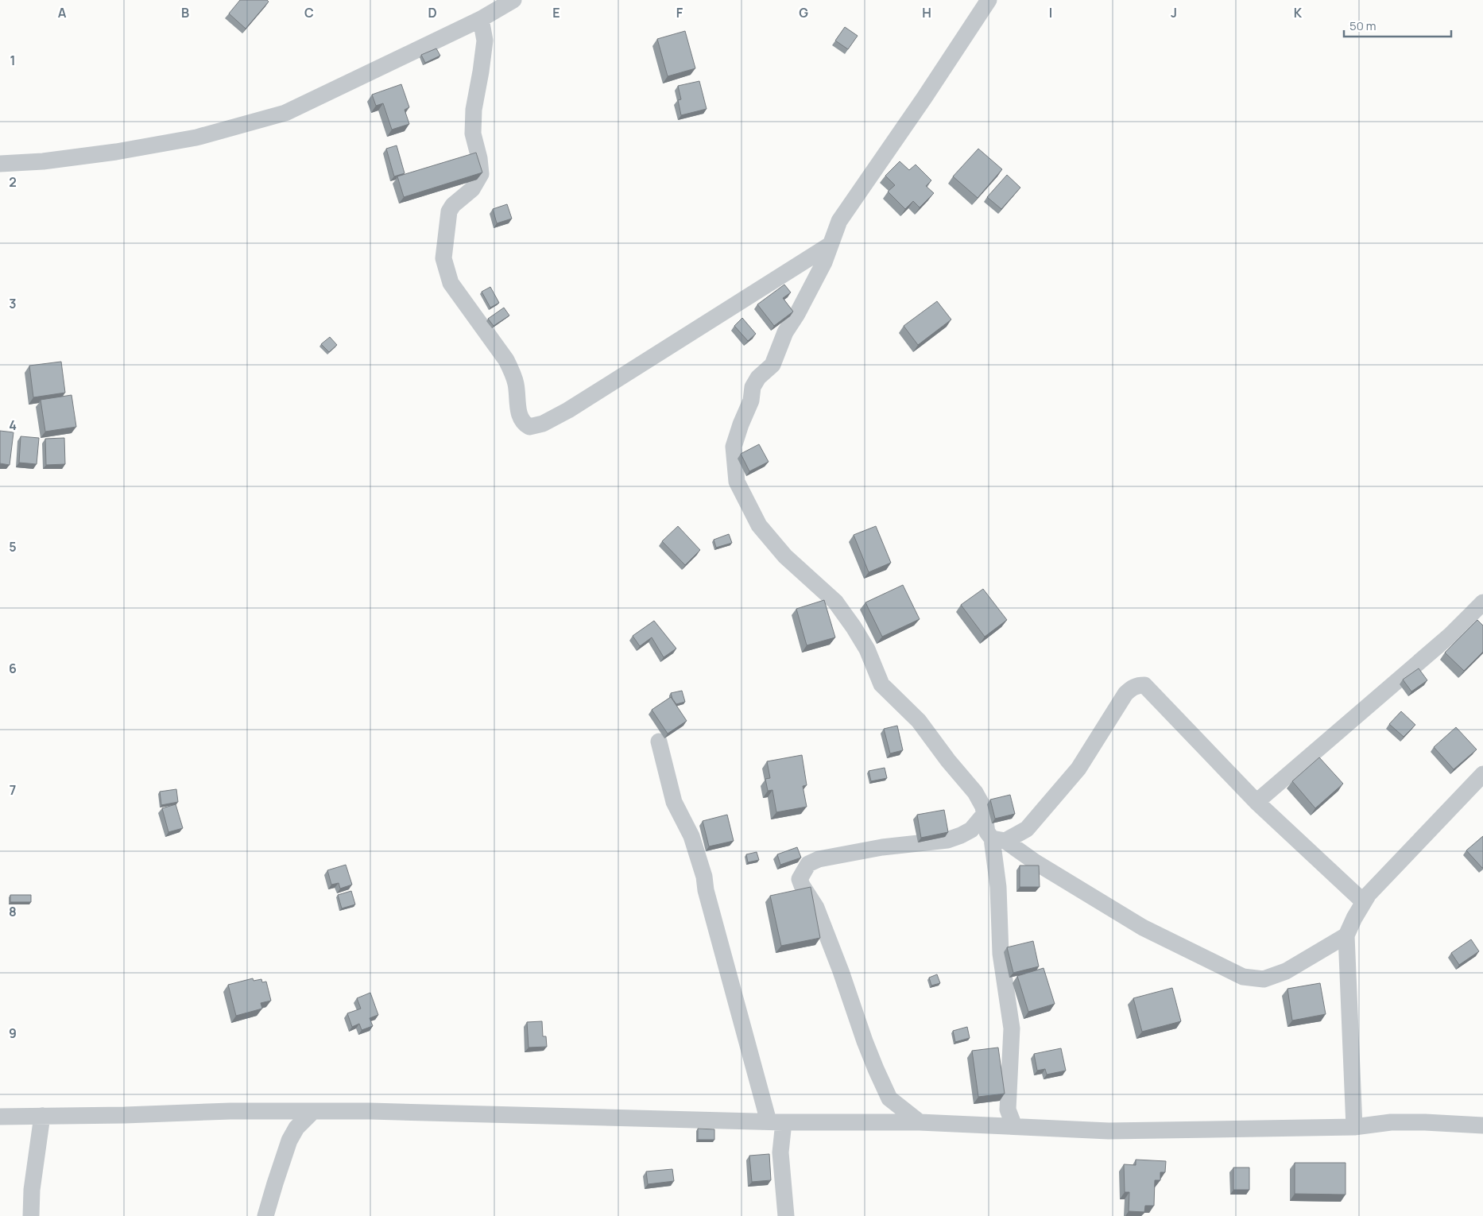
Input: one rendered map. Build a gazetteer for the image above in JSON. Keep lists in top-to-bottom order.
{
  "scale_bar": "50 m",
  "grid": {
    "columns": [
      "A",
      "B",
      "C",
      "D",
      "E",
      "F",
      "G",
      "H",
      "I",
      "J",
      "K"
    ],
    "rows": [
      "1",
      "2",
      "3",
      "4",
      "5",
      "6",
      "7",
      "8",
      "9"
    ]
  }
}
